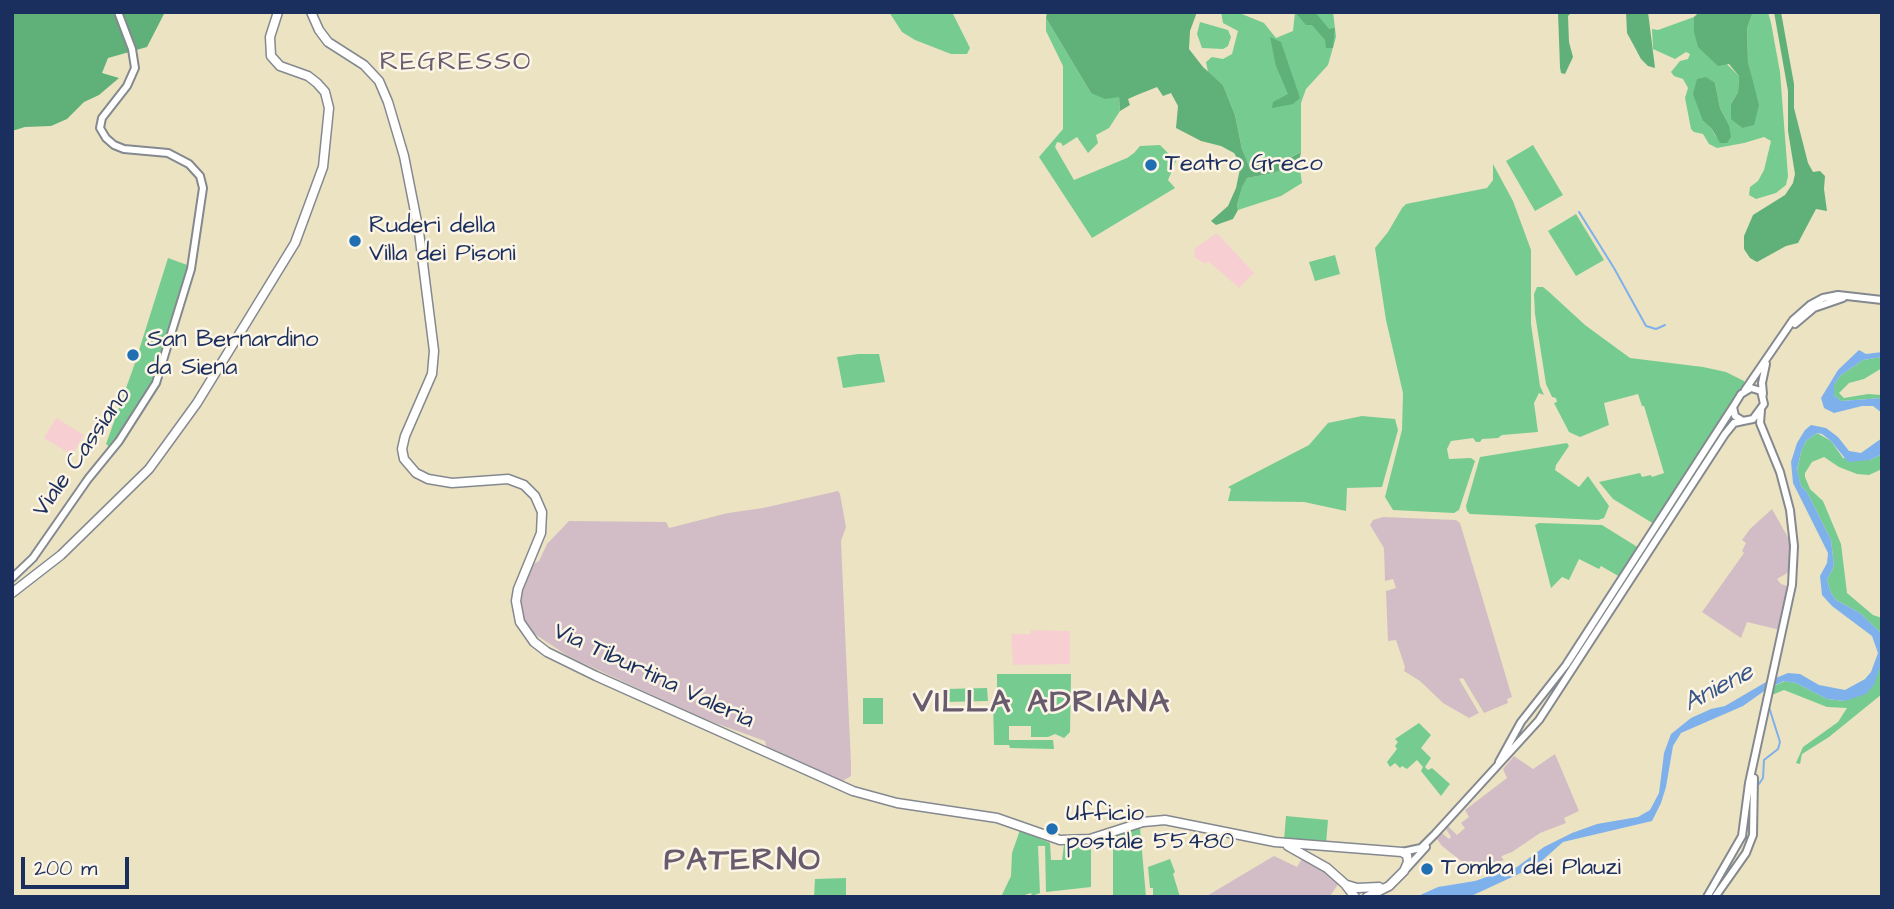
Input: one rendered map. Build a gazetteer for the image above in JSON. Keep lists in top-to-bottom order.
{
  "streets": {
    "main road": ["Viale Cassiano", "Via Tiburtina Valeria"]
  },
  "districts": ["REGRESSO", "VILLA ADRIANA", "PATERNO"],
  "water": ["Aniene"],
  "places": [
    "Teatro Greco",
    "Ruderi della Villa dei Pisoni",
    "San Bernardino da Siena",
    "Ufficio postale 55480",
    "Tomba dei Plauzi"
  ],
  "scale_bar": "200 m"
}
